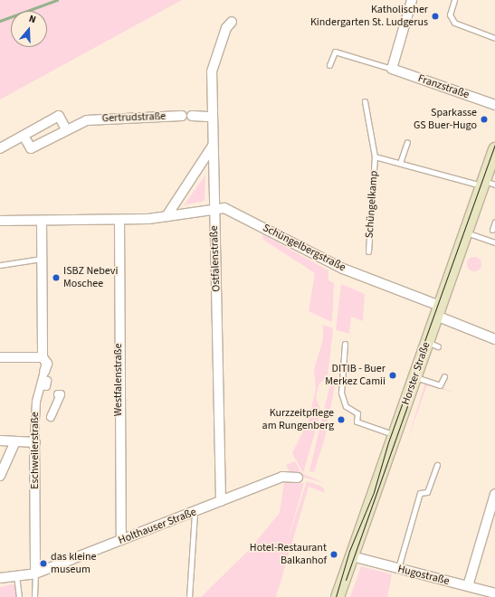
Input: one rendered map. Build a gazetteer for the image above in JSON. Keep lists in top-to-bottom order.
{
  "streets": {
    "main road": ["Horster Straße"],
    "street": [
      "Franzstraße",
      "Gertrudstraße",
      "Schüngelbergstraße",
      "Ostfalenstraße",
      "Westfalenstraße",
      "Eschweilerstraße",
      "Holthauser Straße",
      "Hugostraße"
    ],
    "lane": ["Schüngelkamp"]
  },
  "crossings": [
    ["Schüngelkamp", "Horster Straße"],
    ["Schüngelbergstraße", "Ostfalenstraße"],
    ["Schüngelbergstraße", "Horster Straße"],
    ["Schüngelbergstraße", "Westfalenstraße"],
    ["Schüngelbergstraße", "Eschweilerstraße"],
    ["Ostfalenstraße", "Holthauser Straße"],
    ["Horster Straße", "Hugostraße"],
    ["Westfalenstraße", "Holthauser Straße"],
    ["Eschweilerstraße", "Holthauser Straße"]
  ],
  "places": [
    "Katholischer Kindergarten St. Ludgerus",
    "Sparkasse GS Buer-Hugo",
    "ISBZ Nebevi Moschee",
    "DITIB - Buer Merkez Camii",
    "Kurzzeitpflege am Rungenberg",
    "Hotel-Restaurant Balkanhof",
    "das kleine museum"
  ],
  "north": "top"
}
